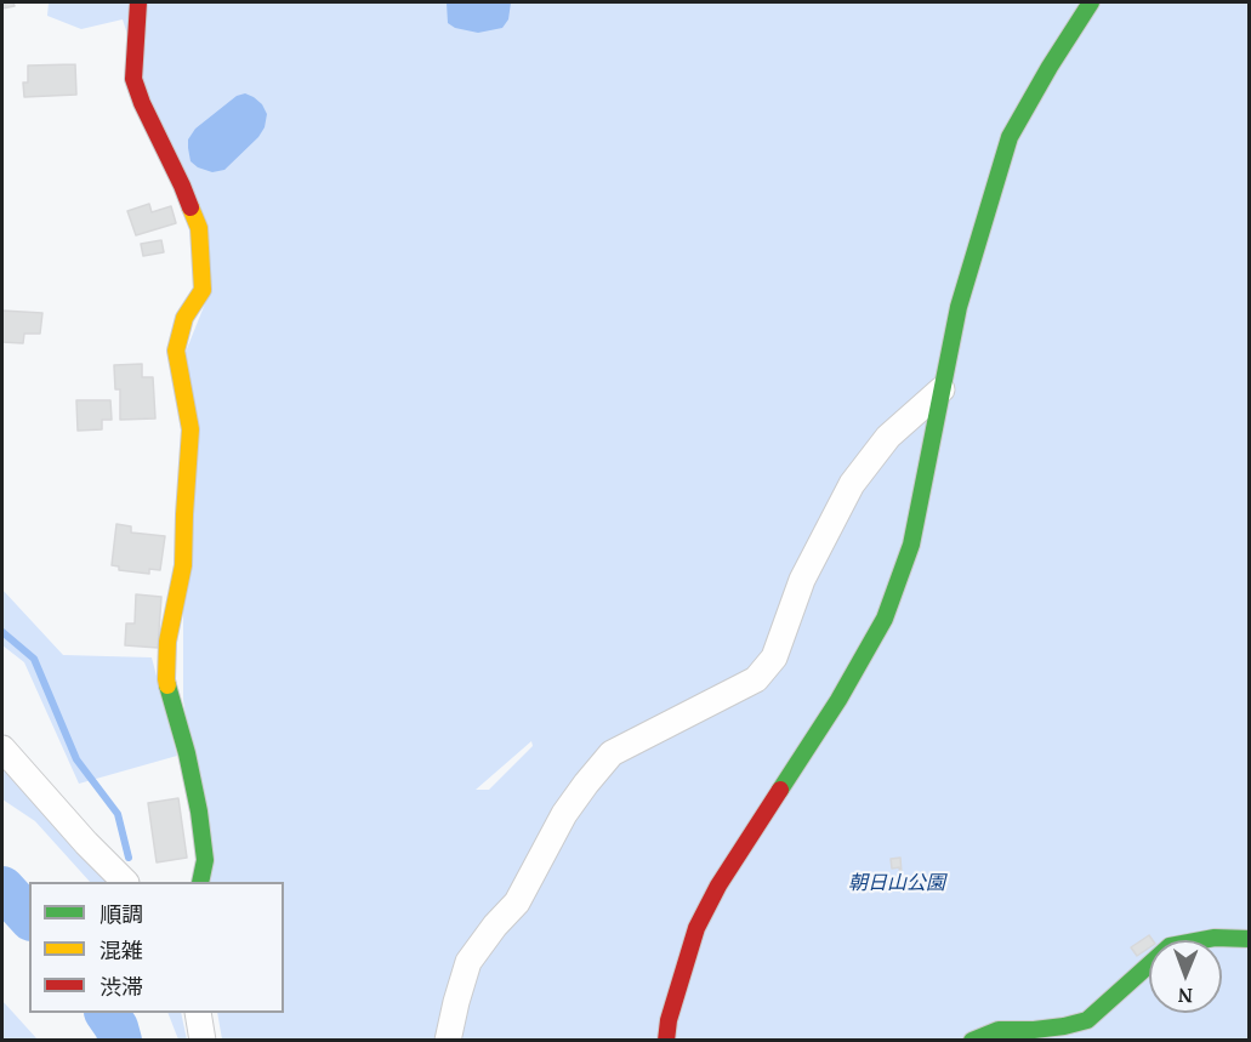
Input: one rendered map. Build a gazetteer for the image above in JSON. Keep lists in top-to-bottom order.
{
  "parks": ["朝日山公園"],
  "legend": ["順調", "混雑", "渋滞"],
  "north": "bottom"
}
